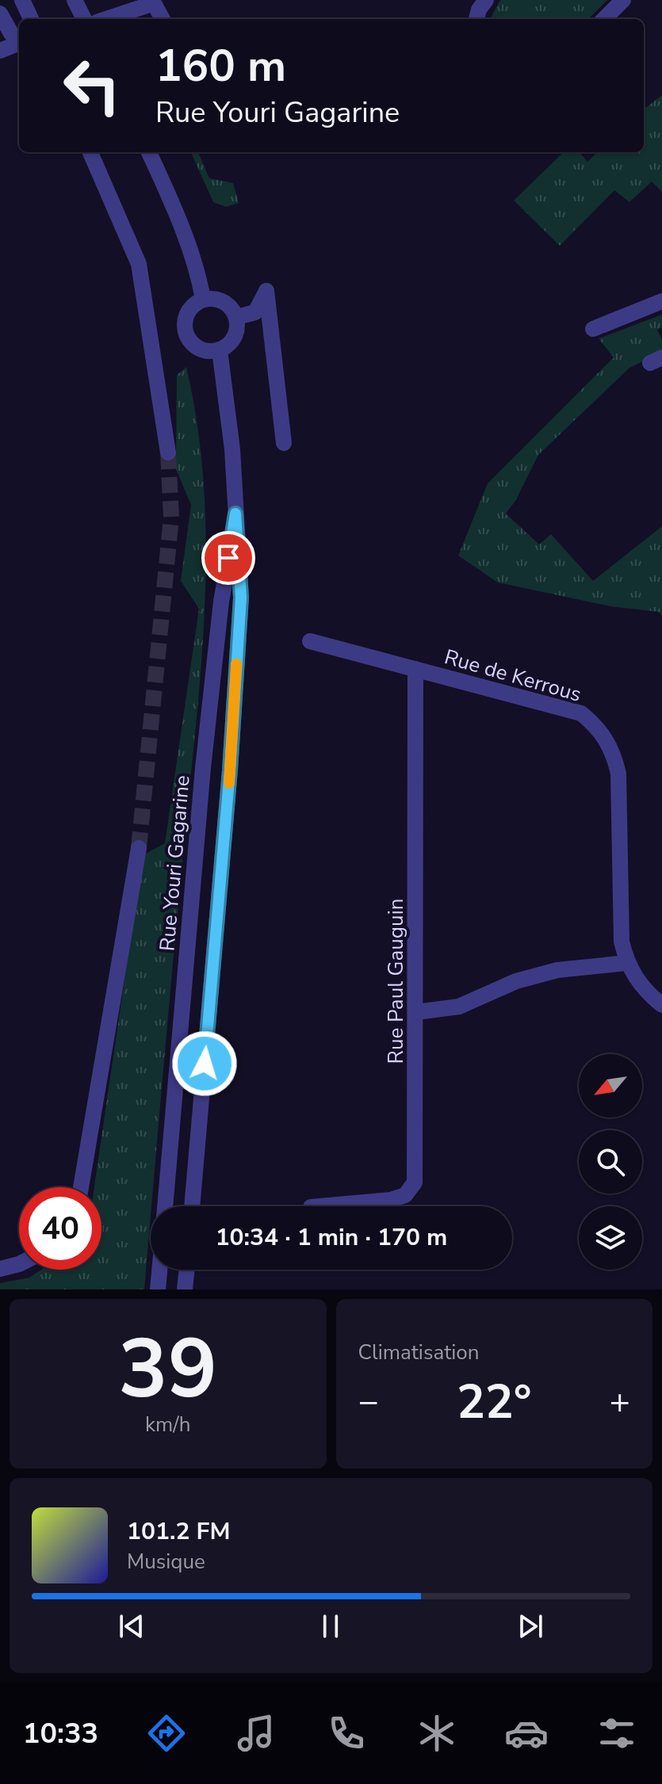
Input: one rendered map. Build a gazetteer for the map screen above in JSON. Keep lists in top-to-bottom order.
{
  "streets": {
    "street": ["Rue de Kerrous", "Rue Youri Gagarine", "Rue Paul Gauguin"]
  },
  "crossings": [
    ["Rue de Kerrous", "Rue Paul Gauguin"]
  ],
  "north": "bottom left",
  "page": {
    "turn": ["160 m", "Rue Youri Gagarine"],
    "limit": "40",
    "trip": "10:34 · 1 min · 170 m",
    "tile": [
      ["39", "km/h"],
      "Climatisation"
    ],
    "heat": ["−", "22°", "+"],
    "song": ["101.2 FM", "Musique"],
    "tabs": "10:33"
  }
}
